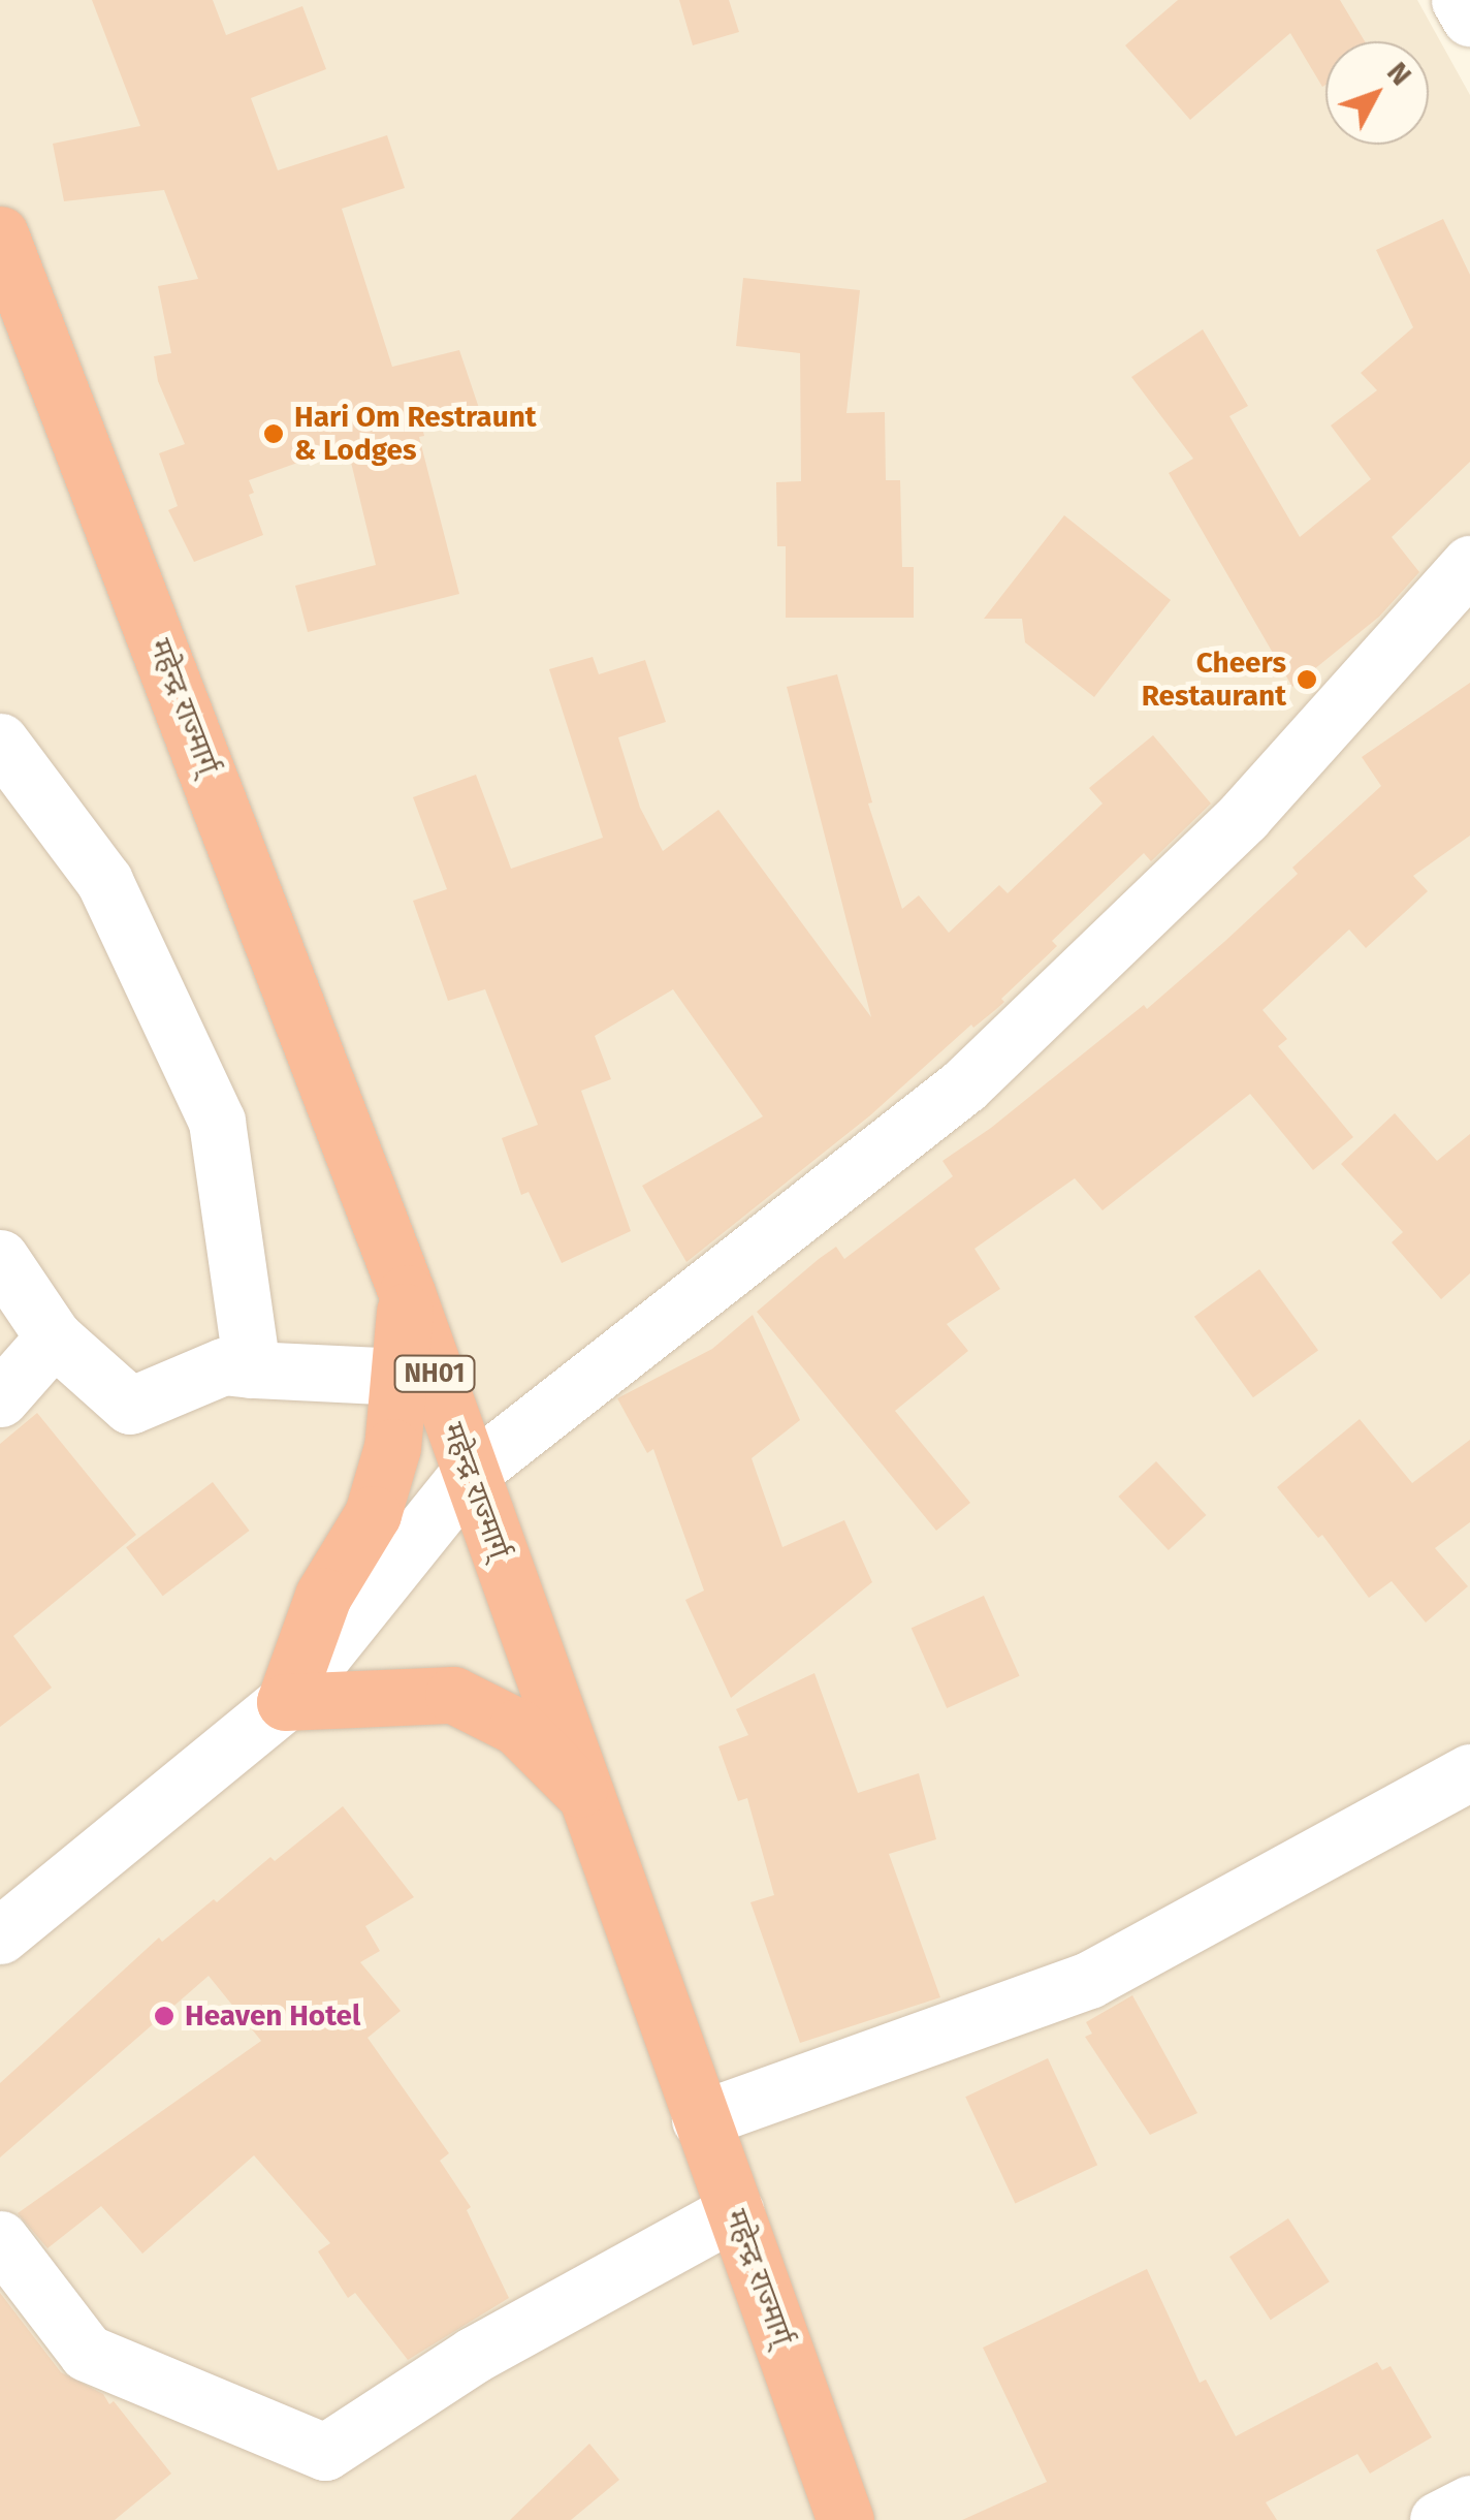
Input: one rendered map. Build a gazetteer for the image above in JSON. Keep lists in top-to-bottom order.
{
  "streets": {
    "highway": ["महेन्द्र राज्मार्ग्", "NH01"]
  },
  "places": ["Hari Om Restraunt & Lodges", "Cheers Restaurant", "Heaven Hotel"],
  "north": "top right"
}
